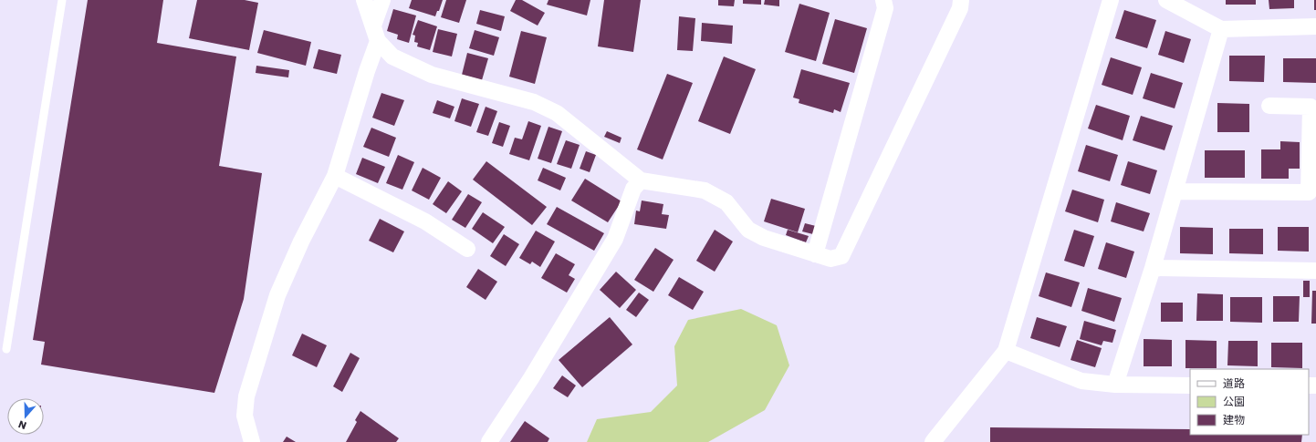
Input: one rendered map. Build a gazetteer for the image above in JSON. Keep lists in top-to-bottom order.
{
  "legend": ["道路", "公園", "建物"],
  "north": "bottom"
}
